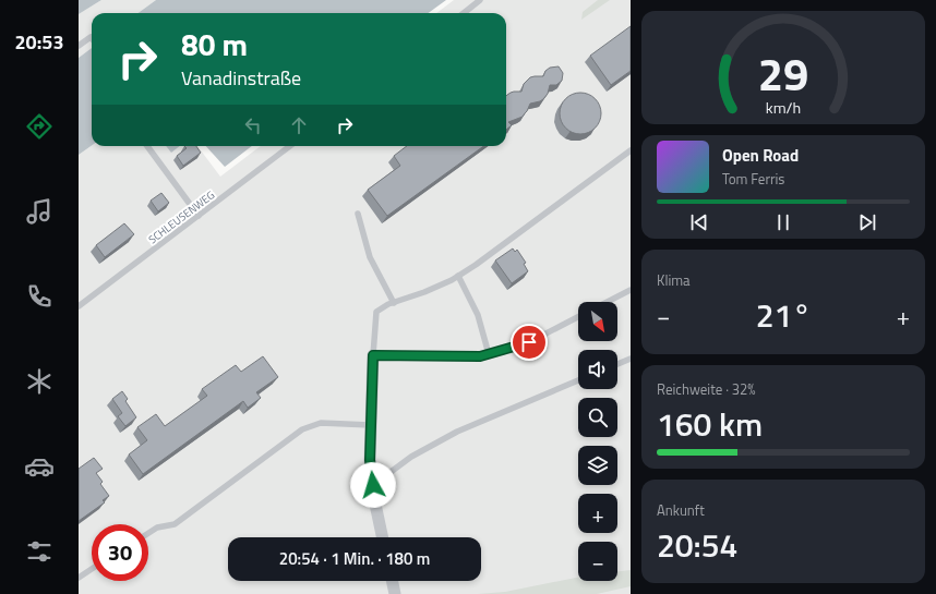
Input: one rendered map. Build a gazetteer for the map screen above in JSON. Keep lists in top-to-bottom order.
{
  "streets": {
    "lane": ["SCHLEUSENWEG"]
  },
  "north": "bottom right",
  "page": {
    "tabs": "20:53",
    "turn": ["80 m", "Vanadinstraße"],
    "song": ["Open Road", "Tom Ferris"],
    "tile": [
      "Klima",
      ["Reichweite · 32%", "160 km"],
      ["Ankunft", "20:54"]
    ],
    "heat": ["−", "21°", "+"],
    "map_buttons": ["+", "−"],
    "limit": "30",
    "trip": "20:54 · 1 Min. · 180 m",
    "gauge": ["29", "km/h"]
  }
}
